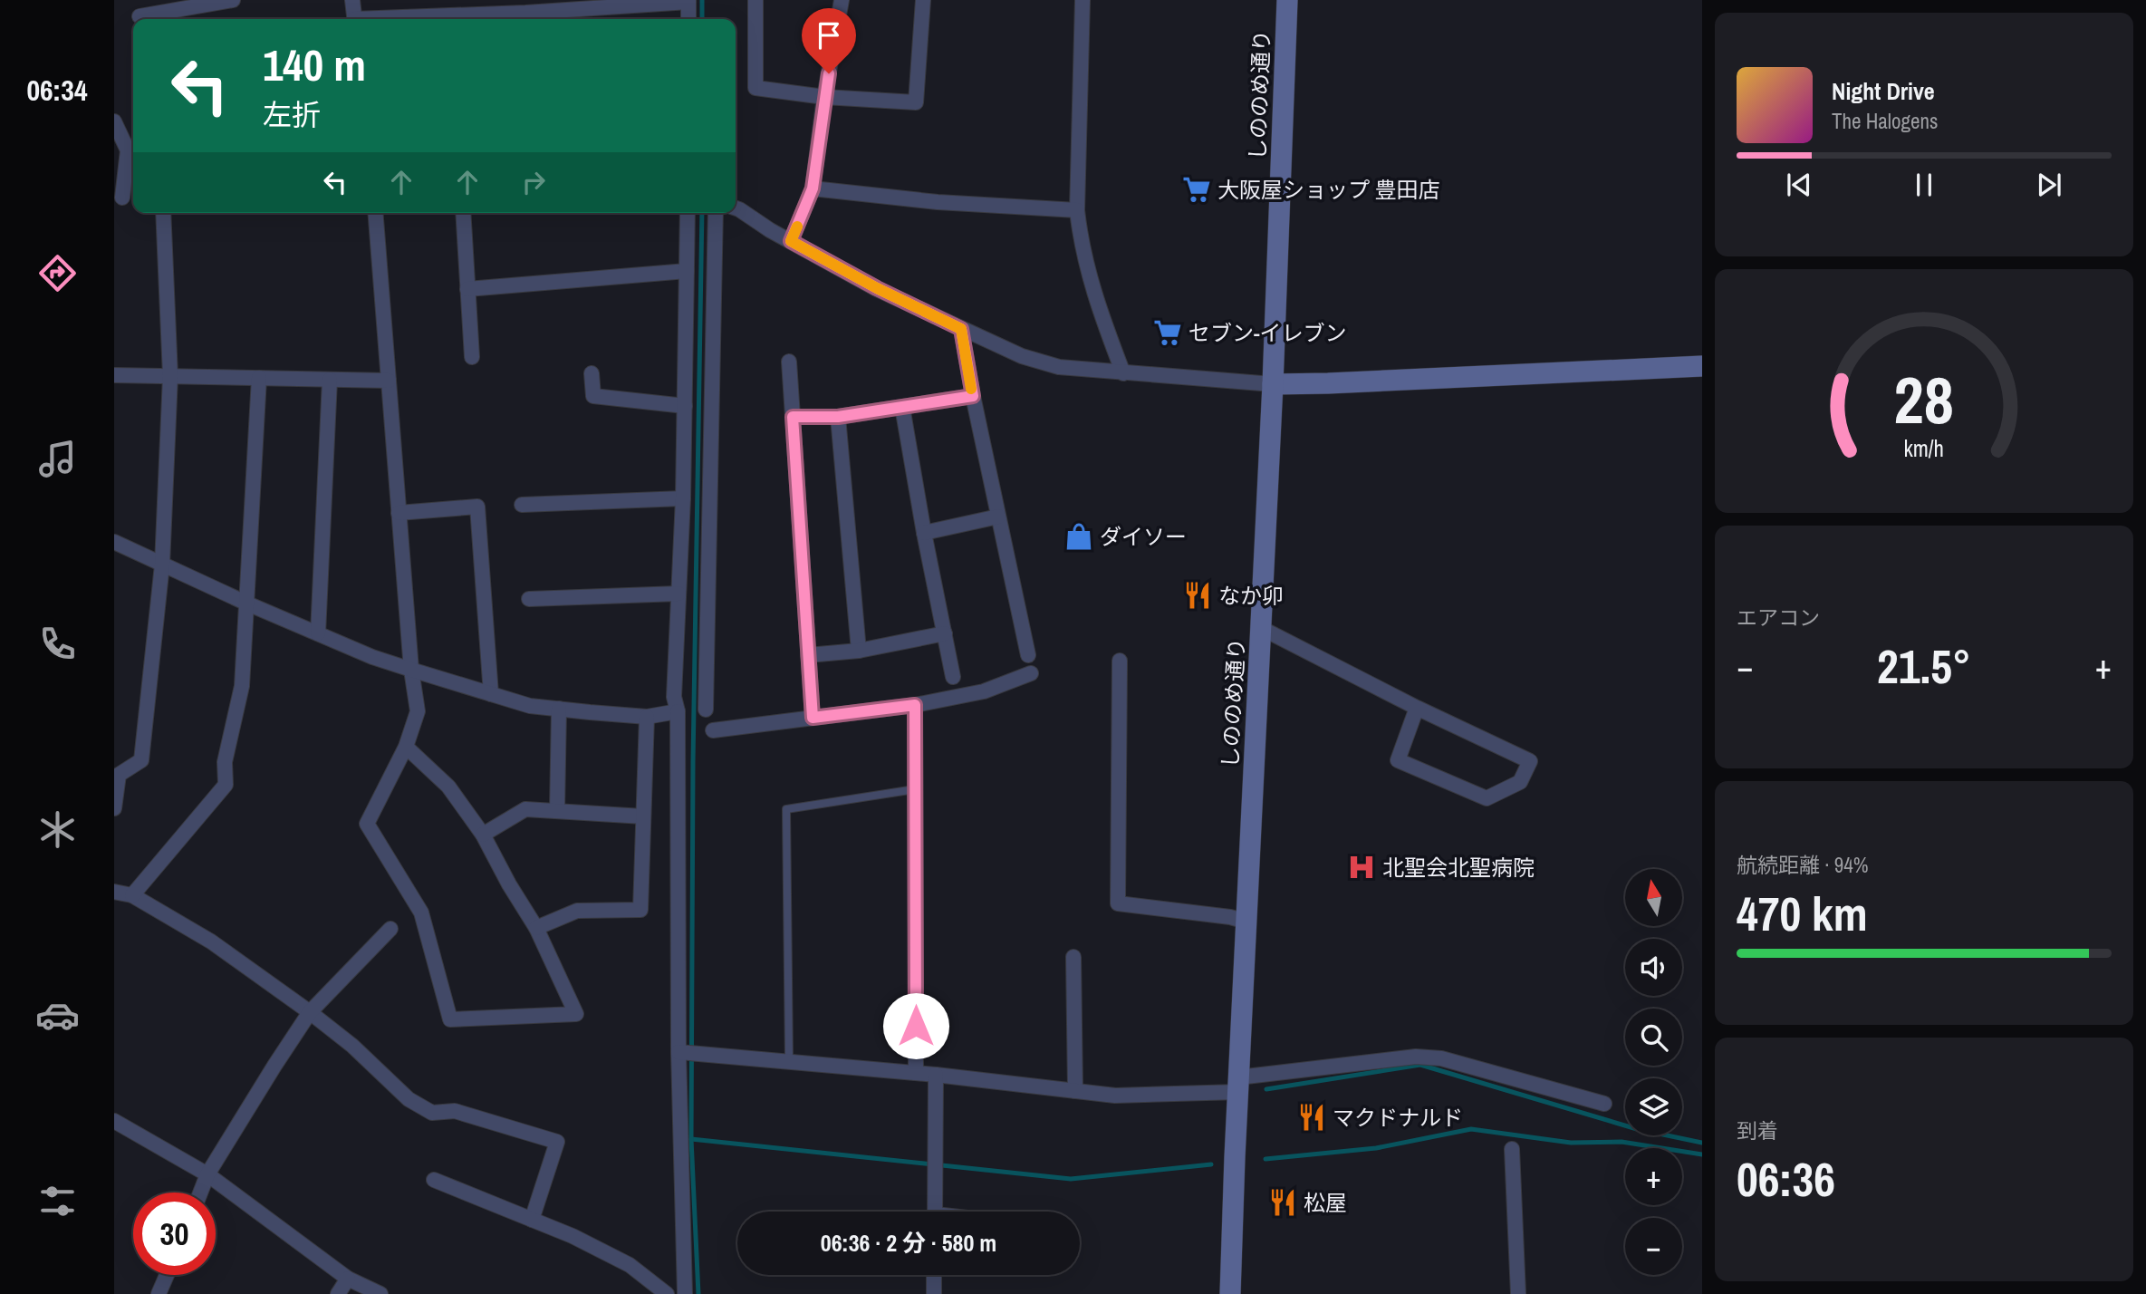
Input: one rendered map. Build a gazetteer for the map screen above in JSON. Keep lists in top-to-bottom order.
{
  "streets": {
    "main road": ["しののめ通り"]
  },
  "places": {
    "supermarket": ["大阪屋ショップ 豊田店", "セブン-イレブン"],
    "shop": ["ダイソー"],
    "restaurant": ["なか卯", "マクドナルド", "松屋"],
    "hospital": ["北聖会北聖病院"]
  },
  "north": "top",
  "page": {
    "tabs": "06:34",
    "turn": ["140 m", "左折"],
    "song": ["Night Drive", "The Halogens"],
    "tile": [
      "エアコン",
      ["航続距離 · 94%", "470 km"],
      ["到着", "06:36"]
    ],
    "heat": ["−", "21.5°", "+"],
    "map_buttons": ["+", "−"],
    "limit": "30",
    "trip": "06:36 · 2 分 · 580 m",
    "gauge": ["28", "km/h"]
  }
}
